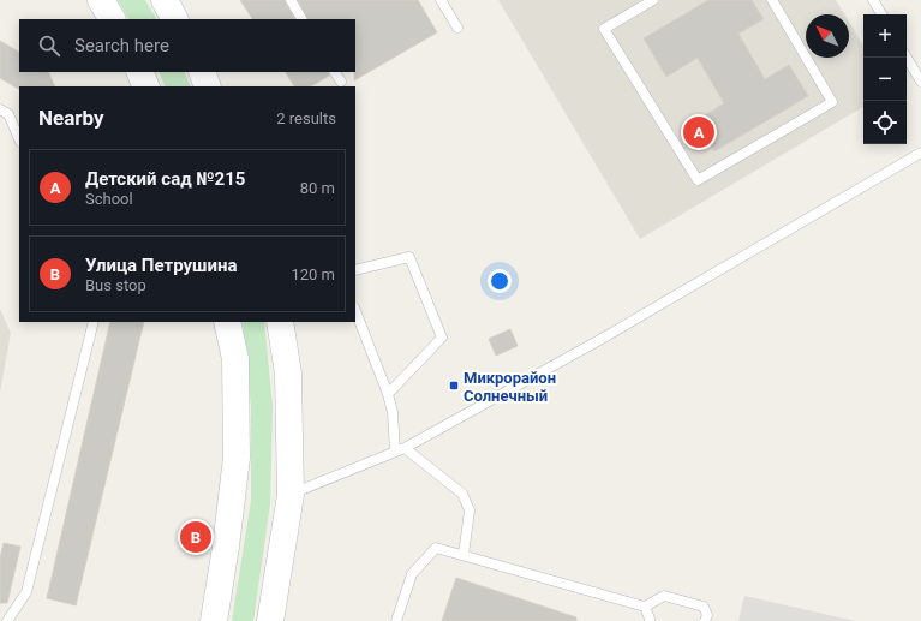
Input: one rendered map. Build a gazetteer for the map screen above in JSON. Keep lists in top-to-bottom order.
{
  "places": {
    "transit": ["Микрорайон Солнечный"]
  },
  "north": "top left",
  "page": {
    "map_buttons": ["+", "−"],
    "search": "Search here",
    "heading": ["Nearby", "2 results"],
    "pins": ["A", "B"],
    "list": [
      {
        "mark": "A",
        "name": "Детский сад №215",
        "note": "School",
        "value": "80 m"
      },
      {
        "mark": "B",
        "name": "Улица Петрушина",
        "note": "Bus stop",
        "value": "120 m"
      }
    ]
  }
}
